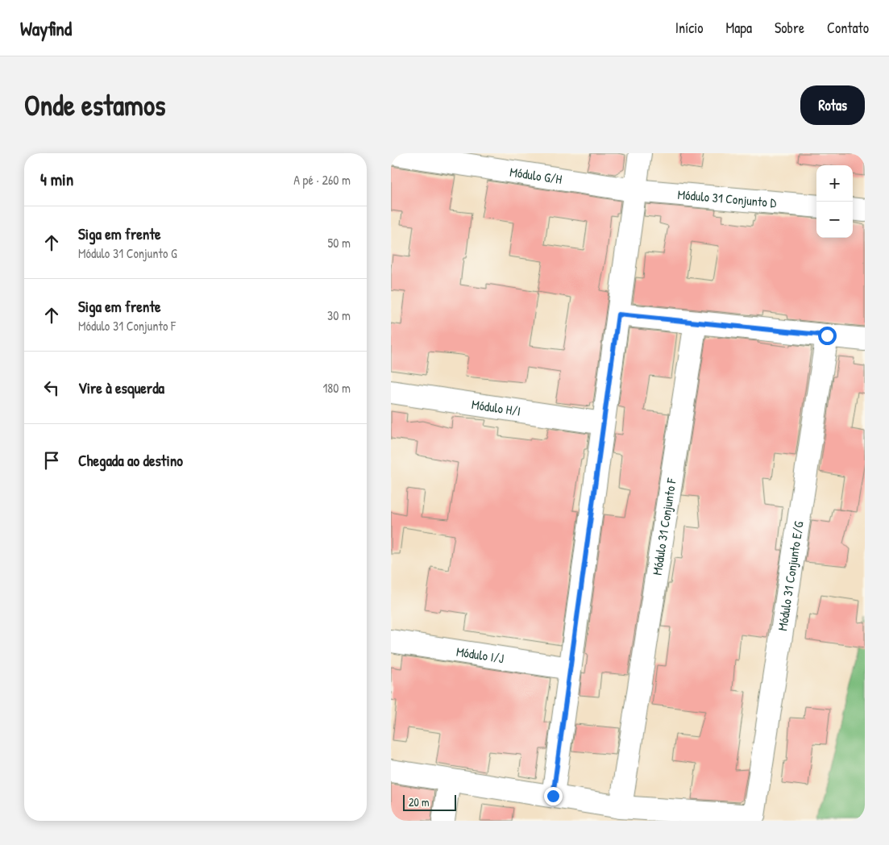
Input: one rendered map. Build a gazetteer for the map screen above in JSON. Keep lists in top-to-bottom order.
{
  "streets": {
    "street": [
      "Módulo G/H",
      "Módulo 31 Conjunto D",
      "Módulo H/I",
      "Módulo 31 Conjunto F",
      "Módulo 31 Conjunto E/G",
      "Módulo I/J"
    ]
  },
  "crossings": [
    ["Módulo G/H", "Módulo 31 Conjunto D"],
    ["Módulo 31 Conjunto F", "Módulo 31 Conjunto E/G"]
  ],
  "scale_bar": "20 m",
  "page": {
    "header": "Wayfind",
    "nav": [
      "Início",
      "Mapa",
      "Sobre",
      "Contato"
    ],
    "buttons": "Rotas",
    "title": "Onde estamos",
    "heading": ["4 min", "A pé · 260 m"],
    "map_buttons": ["+", "−"],
    "list": [
      ["Siga em frente", "Módulo 31 Conjunto G", "50 m"],
      ["Siga em frente", "Módulo 31 Conjunto F", "30 m"],
      ["Vire à esquerda", "180 m"],
      "Chegada ao destino"
    ],
    "scale": "20 m"
  }
}
